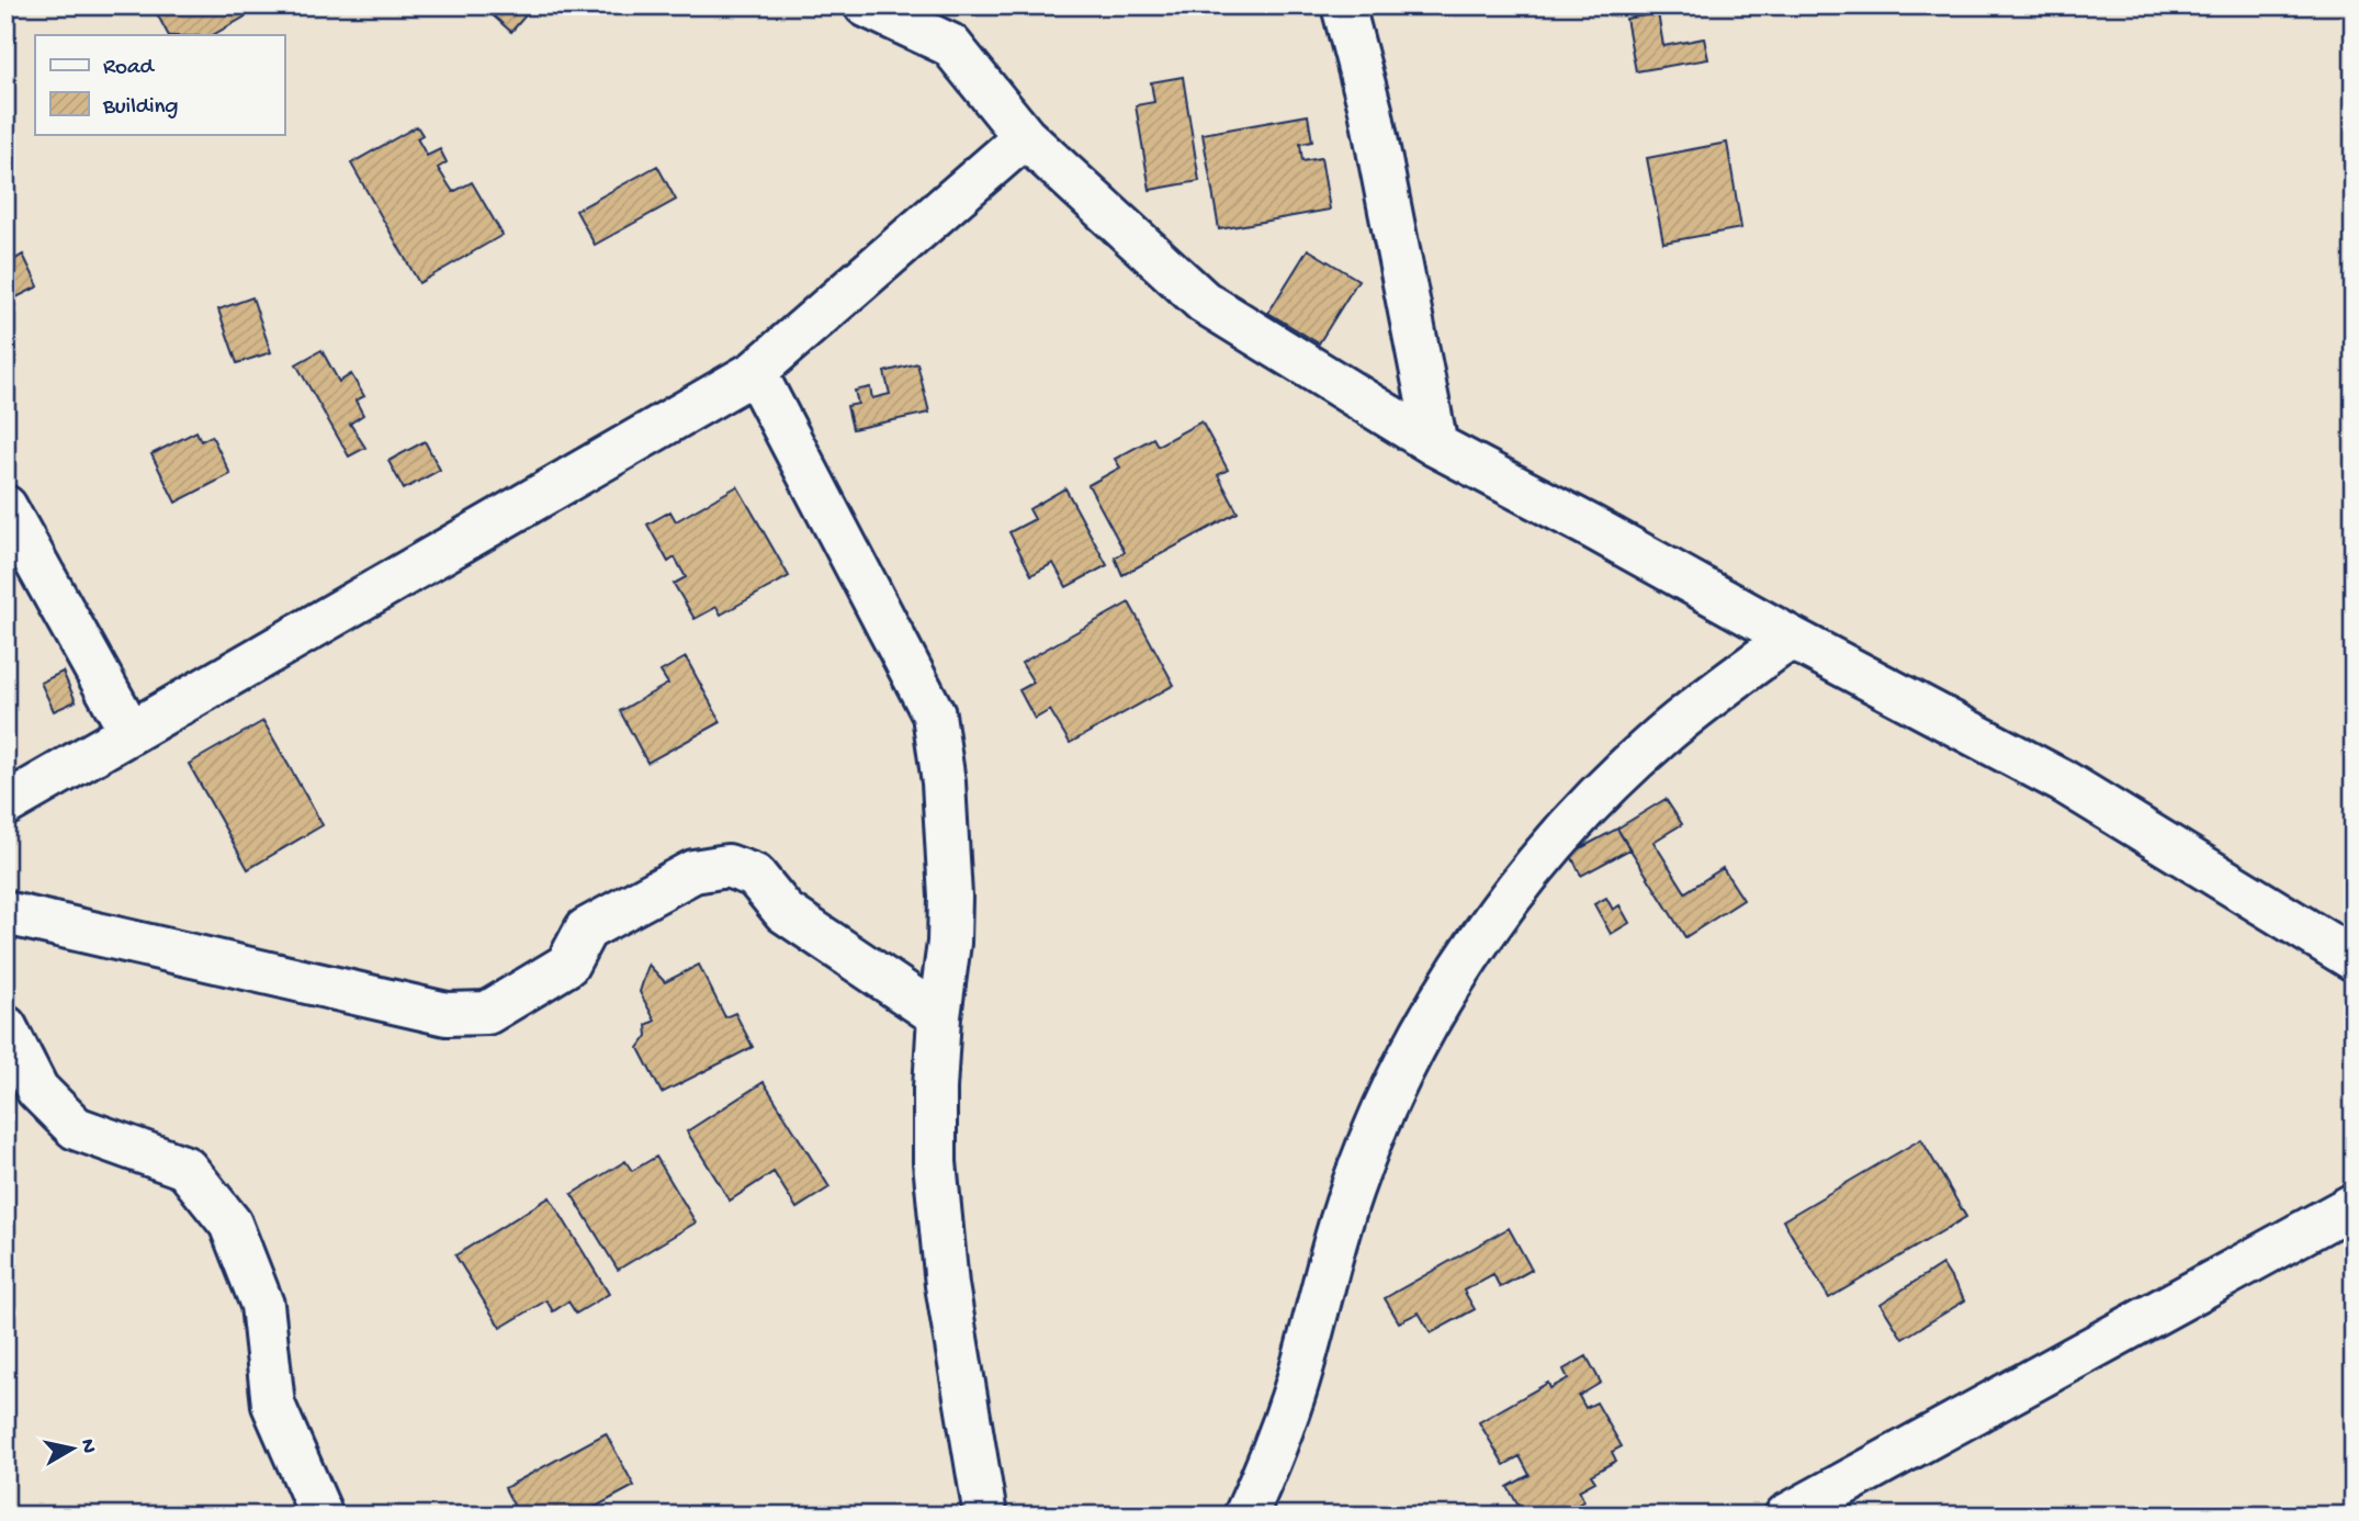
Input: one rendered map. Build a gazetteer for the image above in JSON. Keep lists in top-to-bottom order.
{
  "legend": ["Road", "Building"],
  "north": "right"
}
